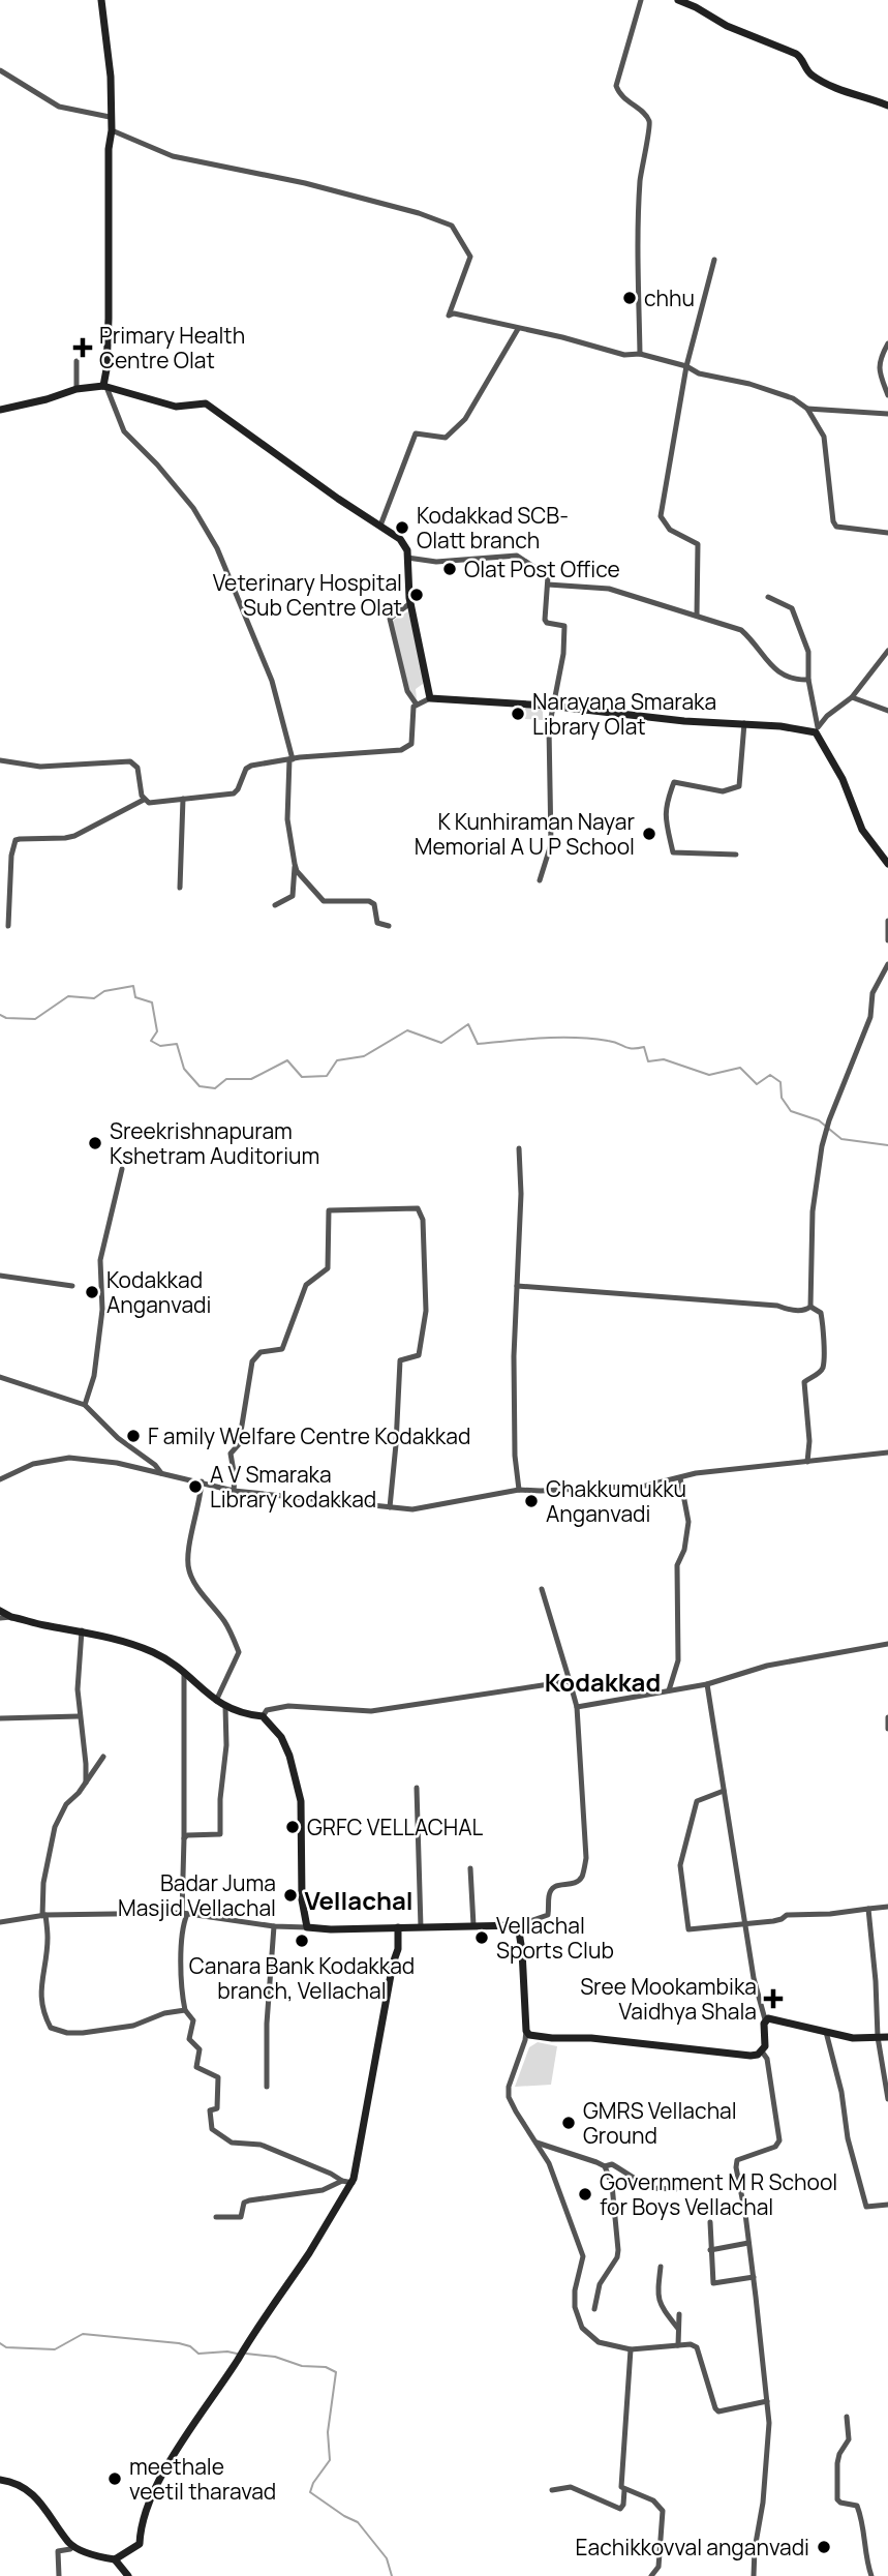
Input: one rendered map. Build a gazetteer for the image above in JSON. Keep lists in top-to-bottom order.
{
  "districts": ["Kodakkad", "Vellachal"],
  "places": {
    "other": [
      "chhu",
      "Kodakkad SCB- Olatt branch",
      "Olat Post Office",
      "Veterinary Hospital Sub Centre Olat",
      "Narayana Smaraka Library Olat",
      "K Kunhiraman Nayar Memorial A U P School",
      "Sreekrishnapuram Kshetram Auditorium",
      "Kodakkad Anganvadi",
      "F amily Welfare Centre Kodakkad",
      "A V Smaraka Library kodakkad",
      "Chakkumukku Anganvadi",
      "GRFC VELLACHAL",
      "Badar Juma Masjid Vellachal",
      "Vellachal Sports Club",
      "Canara Bank Kodakkad branch, Vellachal",
      "GMRS Vellachal Ground",
      "Government M R School for Boys Vellachal",
      "meethale veetil tharavad",
      "Eachikkovval anganvadi"
    ],
    "health": ["Primary Health Centre Olat", "Sree Mookambika Vaidhya Shala"]
  }
}
